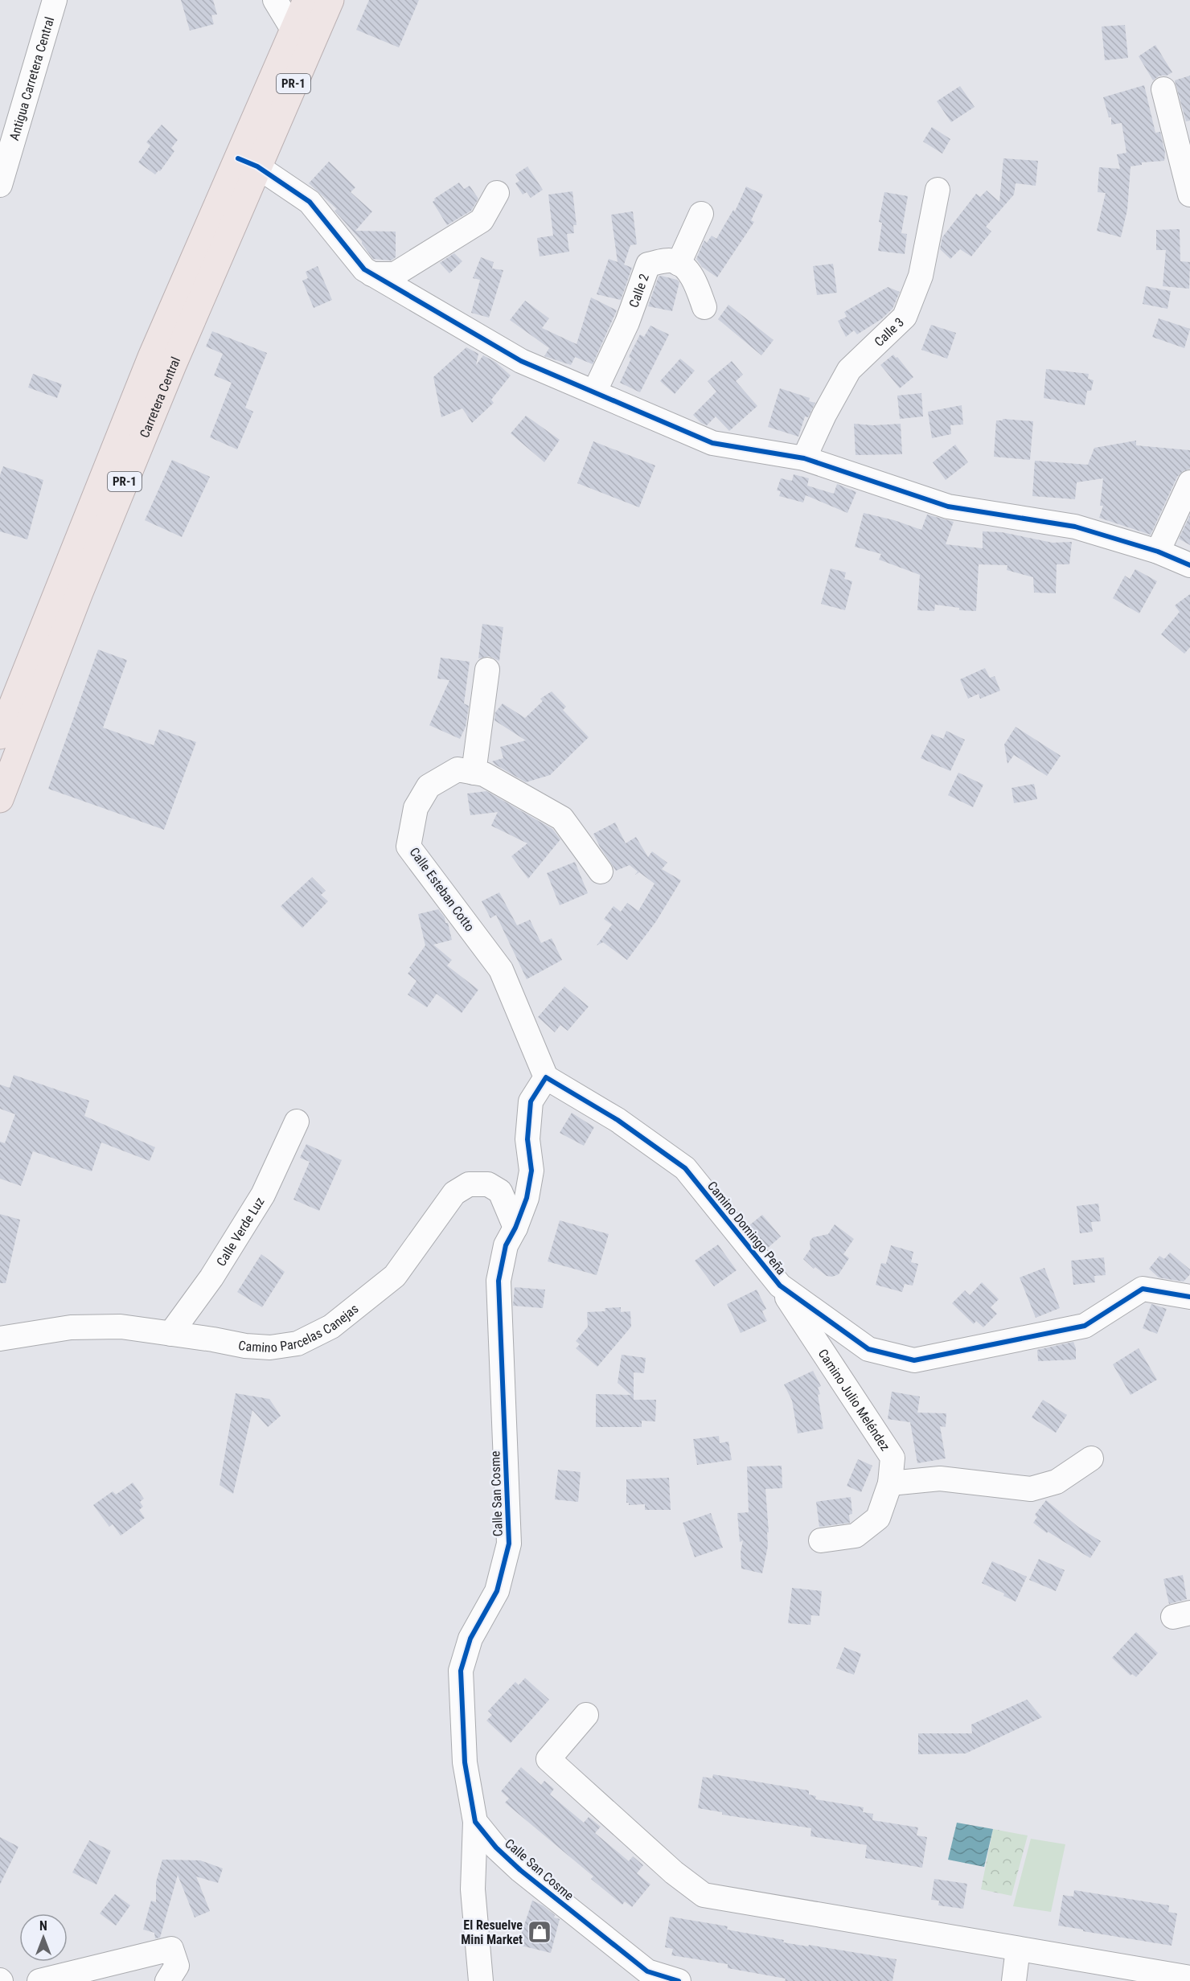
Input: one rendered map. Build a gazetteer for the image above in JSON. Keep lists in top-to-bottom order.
{
  "streets": {
    "highway": ["PR-1", "Carretera Central"],
    "street": [
      "Antigua Carretera Central",
      "Calle 2",
      "Calle 3",
      "Calle Esteban Cotto",
      "Camino Domingo Peña",
      "Calle Verde Luz",
      "Camino Parcelas Canejas",
      "Camino Julio Meléndez",
      "Calle San Cosme"
    ]
  },
  "crossings": [
    ["Calle Esteban Cotto", "Camino Domingo Peña"],
    ["Calle Esteban Cotto", "Calle San Cosme"],
    ["Camino Domingo Peña", "Camino Julio Meléndez"],
    ["Camino Domingo Peña", "Calle San Cosme"],
    ["Calle Verde Luz", "Camino Parcelas Canejas"],
    ["Camino Parcelas Canejas", "Calle San Cosme"]
  ],
  "places": {
    "shop": ["El Resuelve Mini Market"]
  },
  "north": "top"
}
